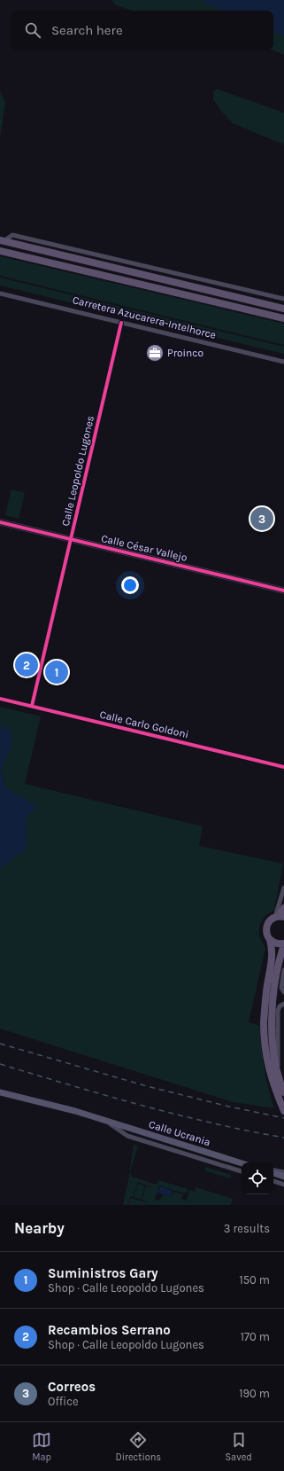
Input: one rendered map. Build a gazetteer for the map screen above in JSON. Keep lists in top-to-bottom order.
{
  "streets": {
    "street": [
      "Carretera Azucarera-Intelhorce",
      "Calle Leopoldo Lugones",
      "Calle César Vallejo",
      "Calle Carlo Goldoni",
      "Calle Ucrania"
    ]
  },
  "crossings": [
    ["Carretera Azucarera-Intelhorce", "Calle Leopoldo Lugones"],
    ["Calle Leopoldo Lugones", "Calle César Vallejo"],
    ["Calle Leopoldo Lugones", "Calle Carlo Goldoni"]
  ],
  "places": {
    "office": ["Proinco"]
  },
  "page": {
    "search": "Search here",
    "pins": ["3", "2", "1"],
    "heading": ["Nearby", "3 results"],
    "list": [
      {
        "mark": "1",
        "name": "Suministros Gary",
        "note": "Shop · Calle Leopoldo Lugones",
        "value": "150 m"
      },
      {
        "mark": "2",
        "name": "Recambios Serrano",
        "note": "Shop · Calle Leopoldo Lugones",
        "value": "170 m"
      },
      {
        "mark": "3",
        "name": "Correos",
        "note": "Office",
        "value": "190 m"
      }
    ],
    "nav": ["Map", "Directions", "Saved"]
  }
}
